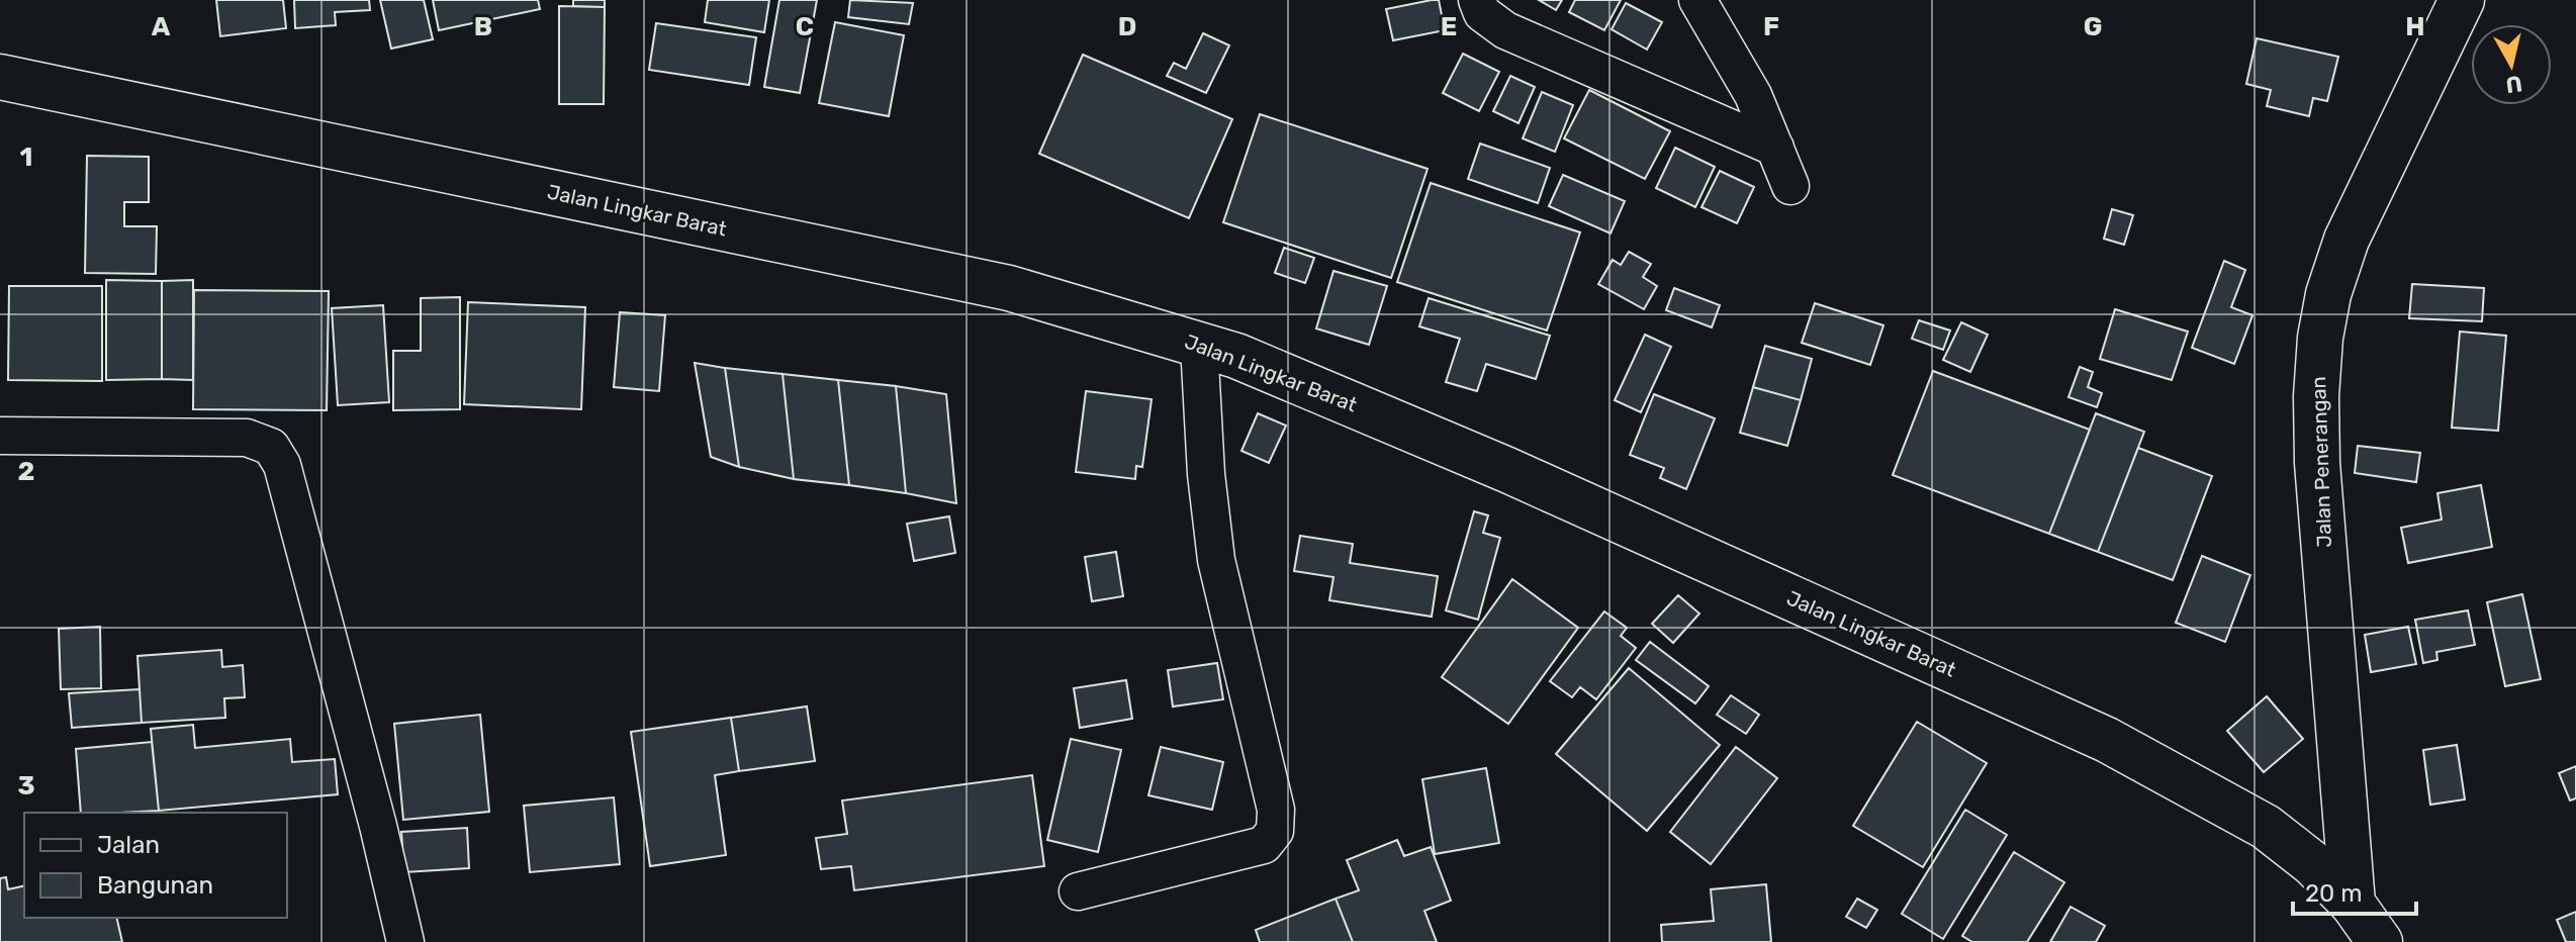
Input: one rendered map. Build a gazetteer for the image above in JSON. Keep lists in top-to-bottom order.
{
  "streets": {
    "main road": ["Jalan Lingkar Barat", "Jalan Penerangan"]
  },
  "crossings": [
    ["Jalan Lingkar Barat", "Jalan Penerangan"]
  ],
  "legend": ["Jalan", "Bangunan"],
  "scale_bar": "20 m",
  "north": "bottom",
  "grid": {
    "columns": [
      "A",
      "B",
      "C",
      "D",
      "E",
      "F",
      "G",
      "H"
    ],
    "rows": ["1", "2", "3"]
  }
}
